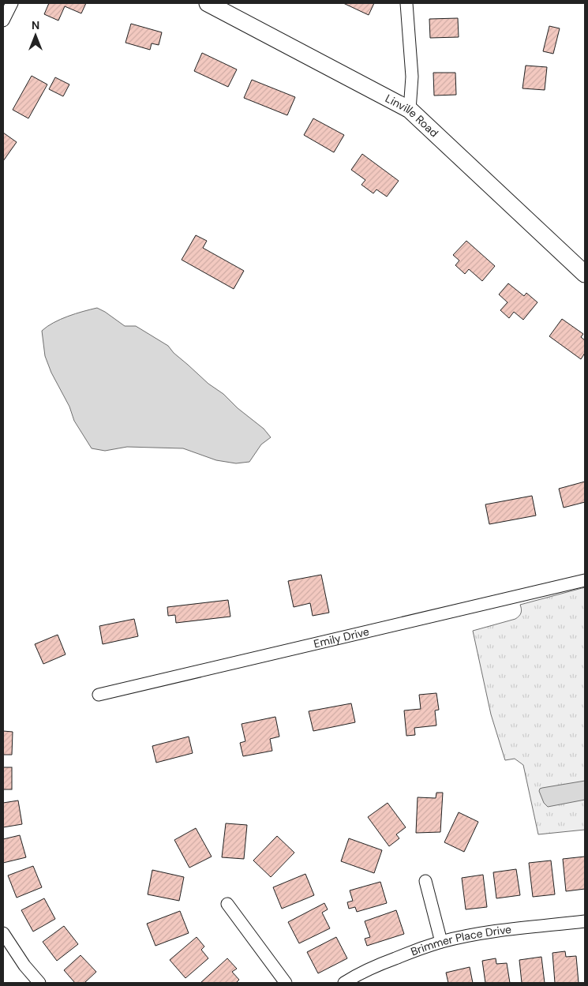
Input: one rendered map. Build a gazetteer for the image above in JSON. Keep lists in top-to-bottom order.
{
  "streets": {
    "main road": ["Linville Road"],
    "street": ["Emily Drive", "Brimmer Place Drive"]
  },
  "north": "top"
}
